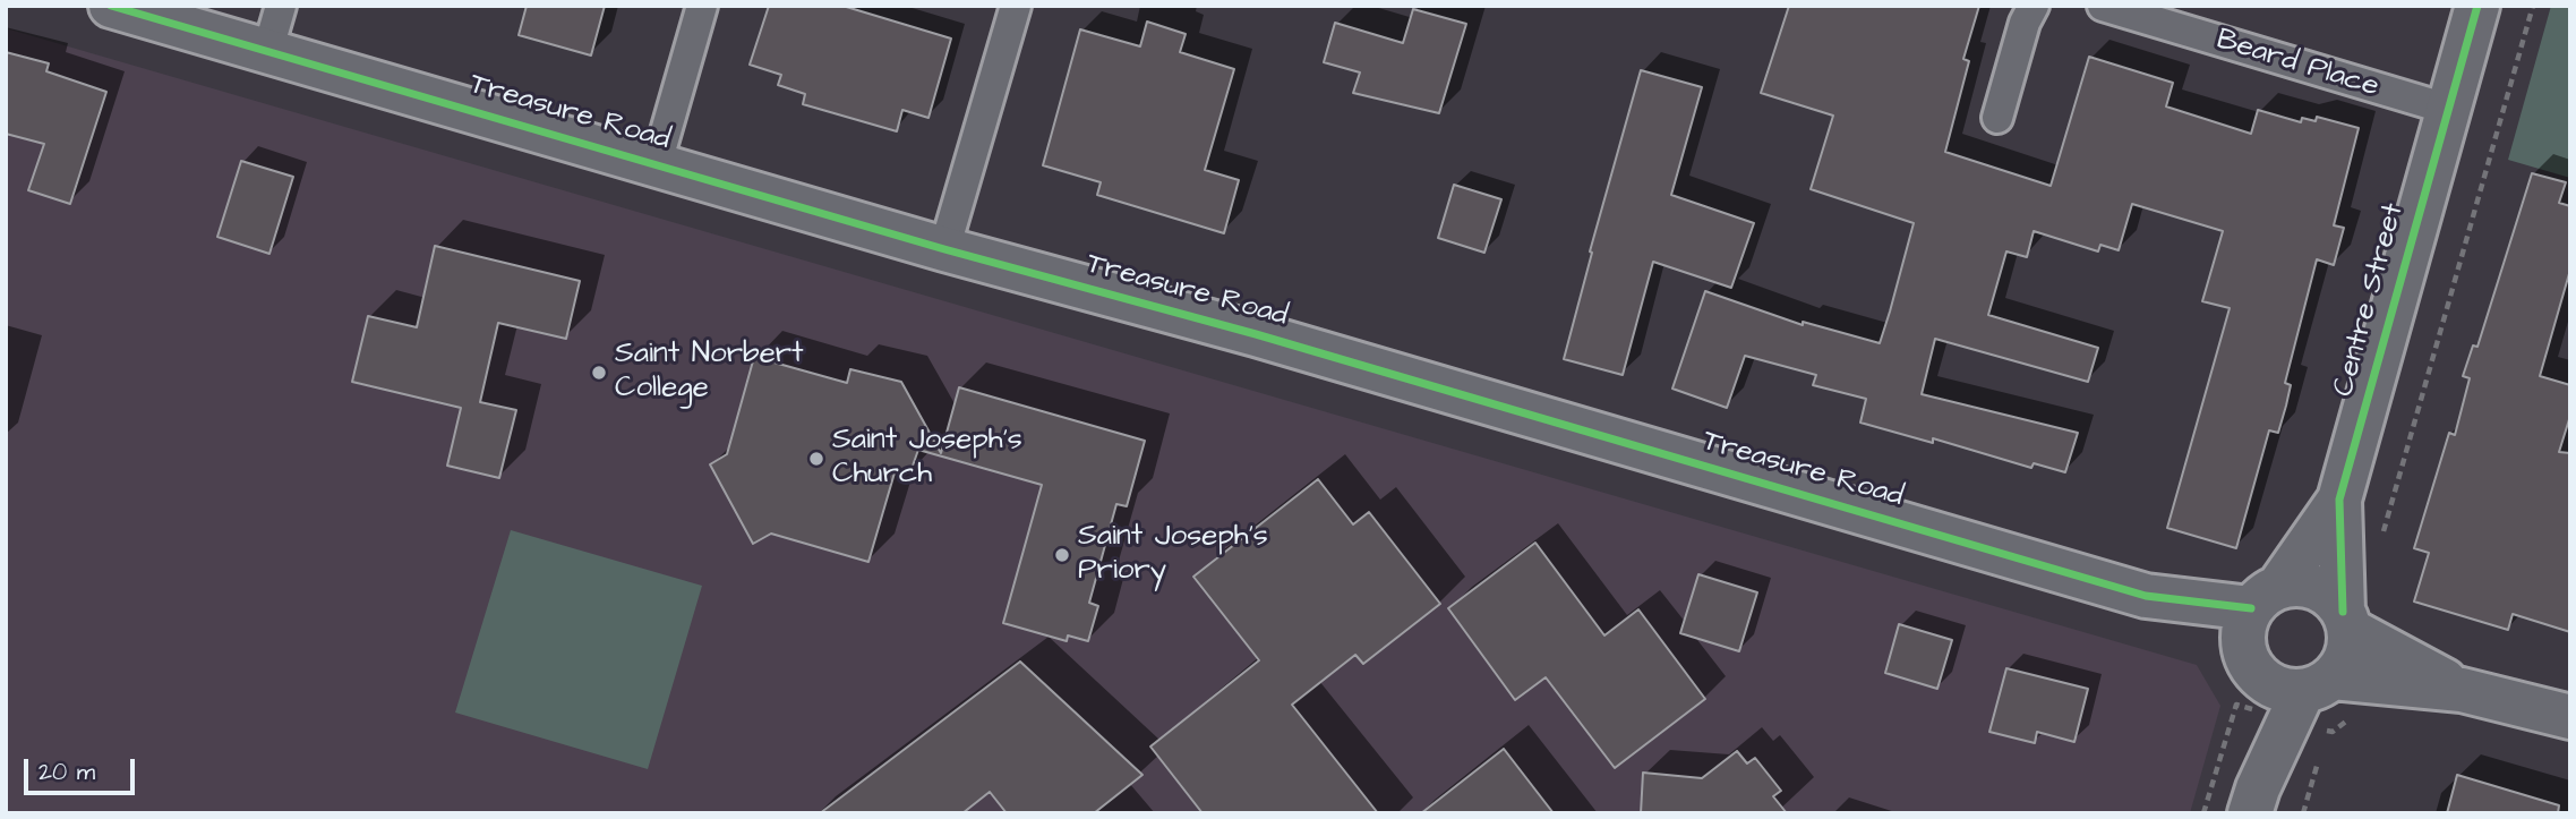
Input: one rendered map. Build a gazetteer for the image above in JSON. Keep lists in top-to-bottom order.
{
  "streets": {
    "street": ["Beard Place", "Treasure Road", "Centre Street"]
  },
  "crossings": [
    ["Beard Place", "Centre Street"],
    ["Treasure Road", "Centre Street"]
  ],
  "places": ["Saint Norbert College", "Saint Joseph's Church", "Saint Joseph's Priory"],
  "scale_bar": "20 m"
}
